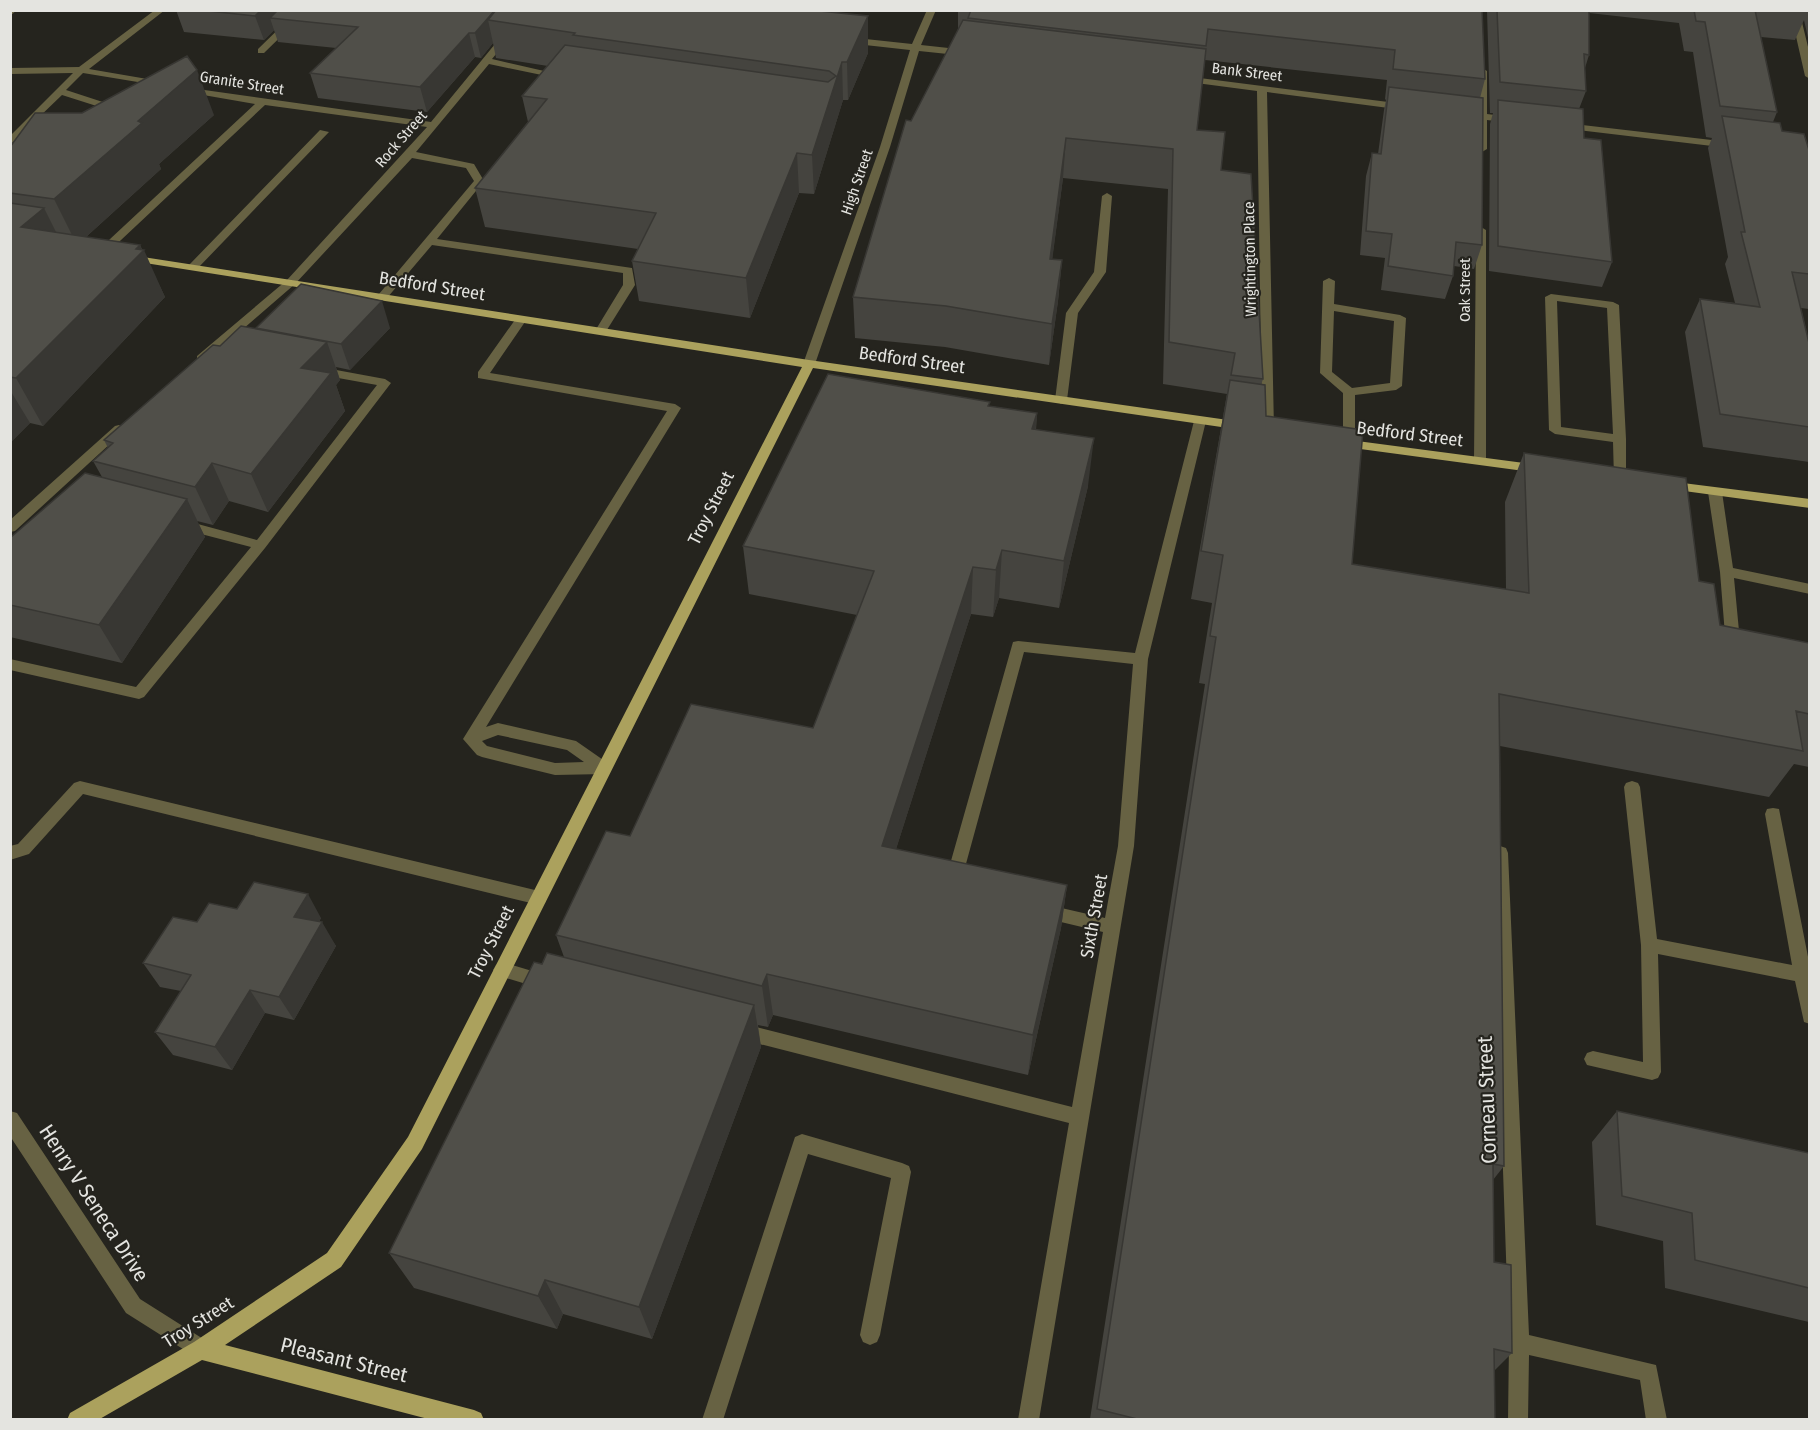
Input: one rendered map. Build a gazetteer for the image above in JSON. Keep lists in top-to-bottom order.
{
  "streets": {
    "main road": ["Bedford Street", "Troy Street", "Pleasant Street"],
    "street": [
      "Bank Street",
      "Granite Street",
      "Rock Street",
      "High Street",
      "Wrightington Place",
      "Oak Street",
      "Sixth Street",
      "Corneau Street",
      "Henry V Seneca Drive"
    ]
  },
  "crossings": [
    ["Bank Street", "Wrightington Place"],
    ["Granite Street", "Rock Street"],
    ["Rock Street", "Bedford Street"],
    ["High Street", "Bedford Street"],
    ["High Street", "Troy Street"],
    ["Wrightington Place", "Bedford Street"],
    ["Bedford Street", "Oak Street"],
    ["Bedford Street", "Troy Street"],
    ["Bedford Street", "Sixth Street"],
    ["Troy Street", "Henry V Seneca Drive"],
    ["Troy Street", "Pleasant Street"],
    ["Henry V Seneca Drive", "Pleasant Street"]
  ]
}
